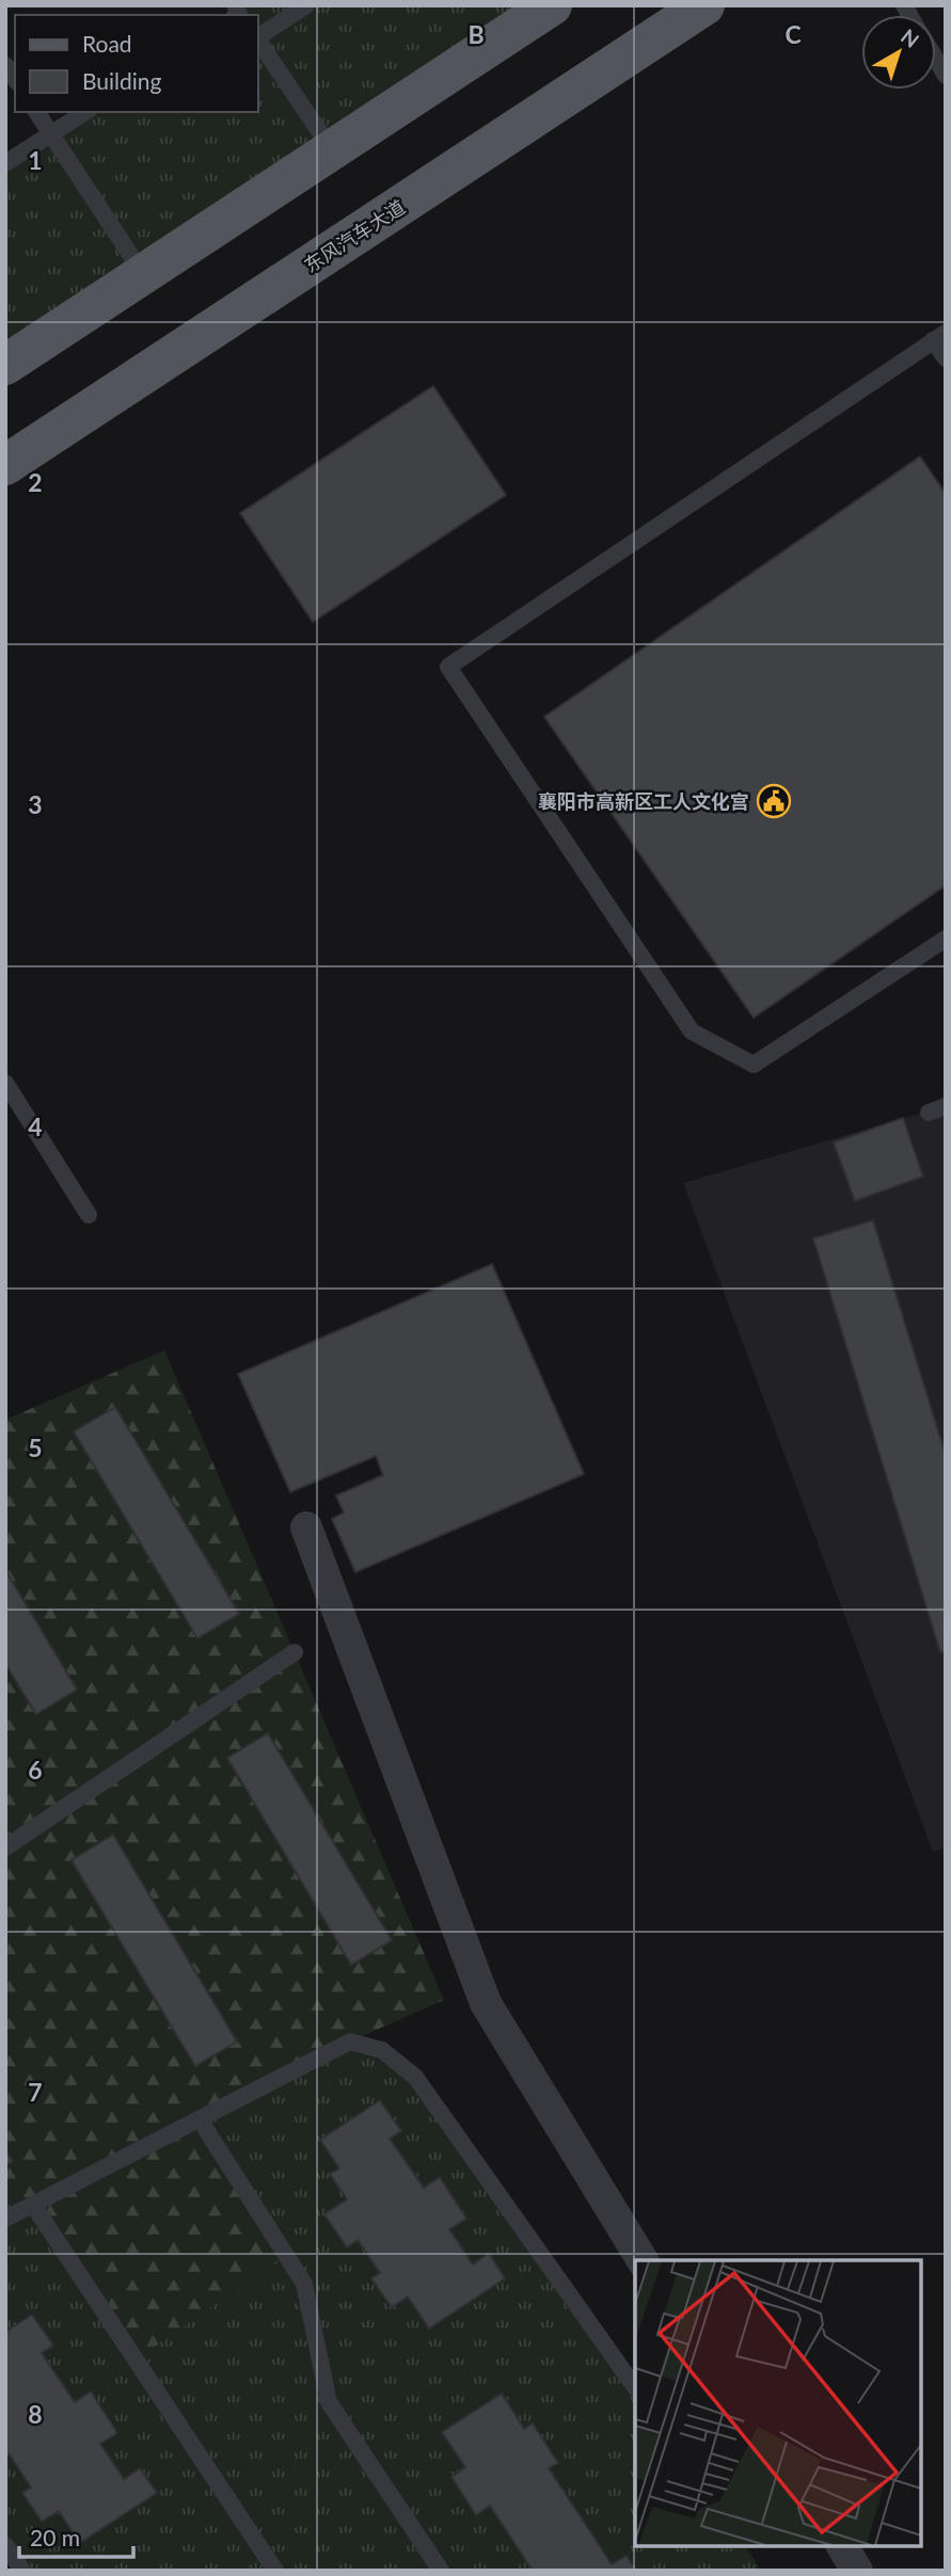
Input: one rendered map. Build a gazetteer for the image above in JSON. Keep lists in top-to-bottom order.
{
  "streets": {
    "main road": ["东风汽车大道"]
  },
  "places": {
    "public building": ["襄阳市高新区工人文化宫"]
  },
  "legend": ["Road", "Building"],
  "scale_bar": "20 m",
  "north": "top right",
  "grid": {
    "columns": ["B", "C"],
    "rows": [
      "1",
      "2",
      "3",
      "4",
      "5",
      "6",
      "7",
      "8"
    ]
  }
}
